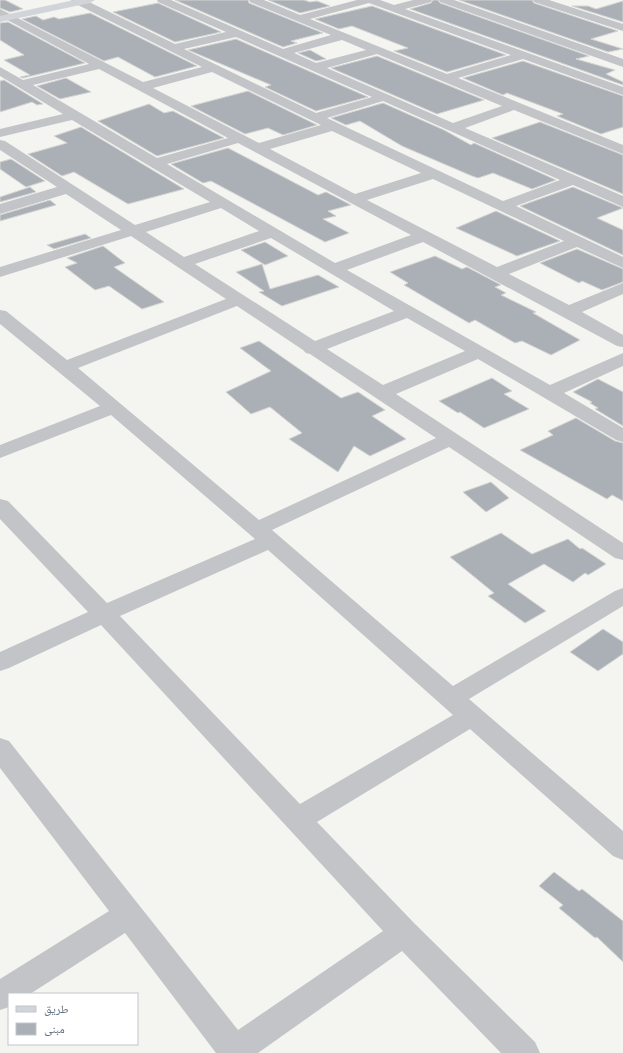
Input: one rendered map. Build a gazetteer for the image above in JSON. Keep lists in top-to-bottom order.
{
  "legend": ["طريق", "مبنى"]
}
